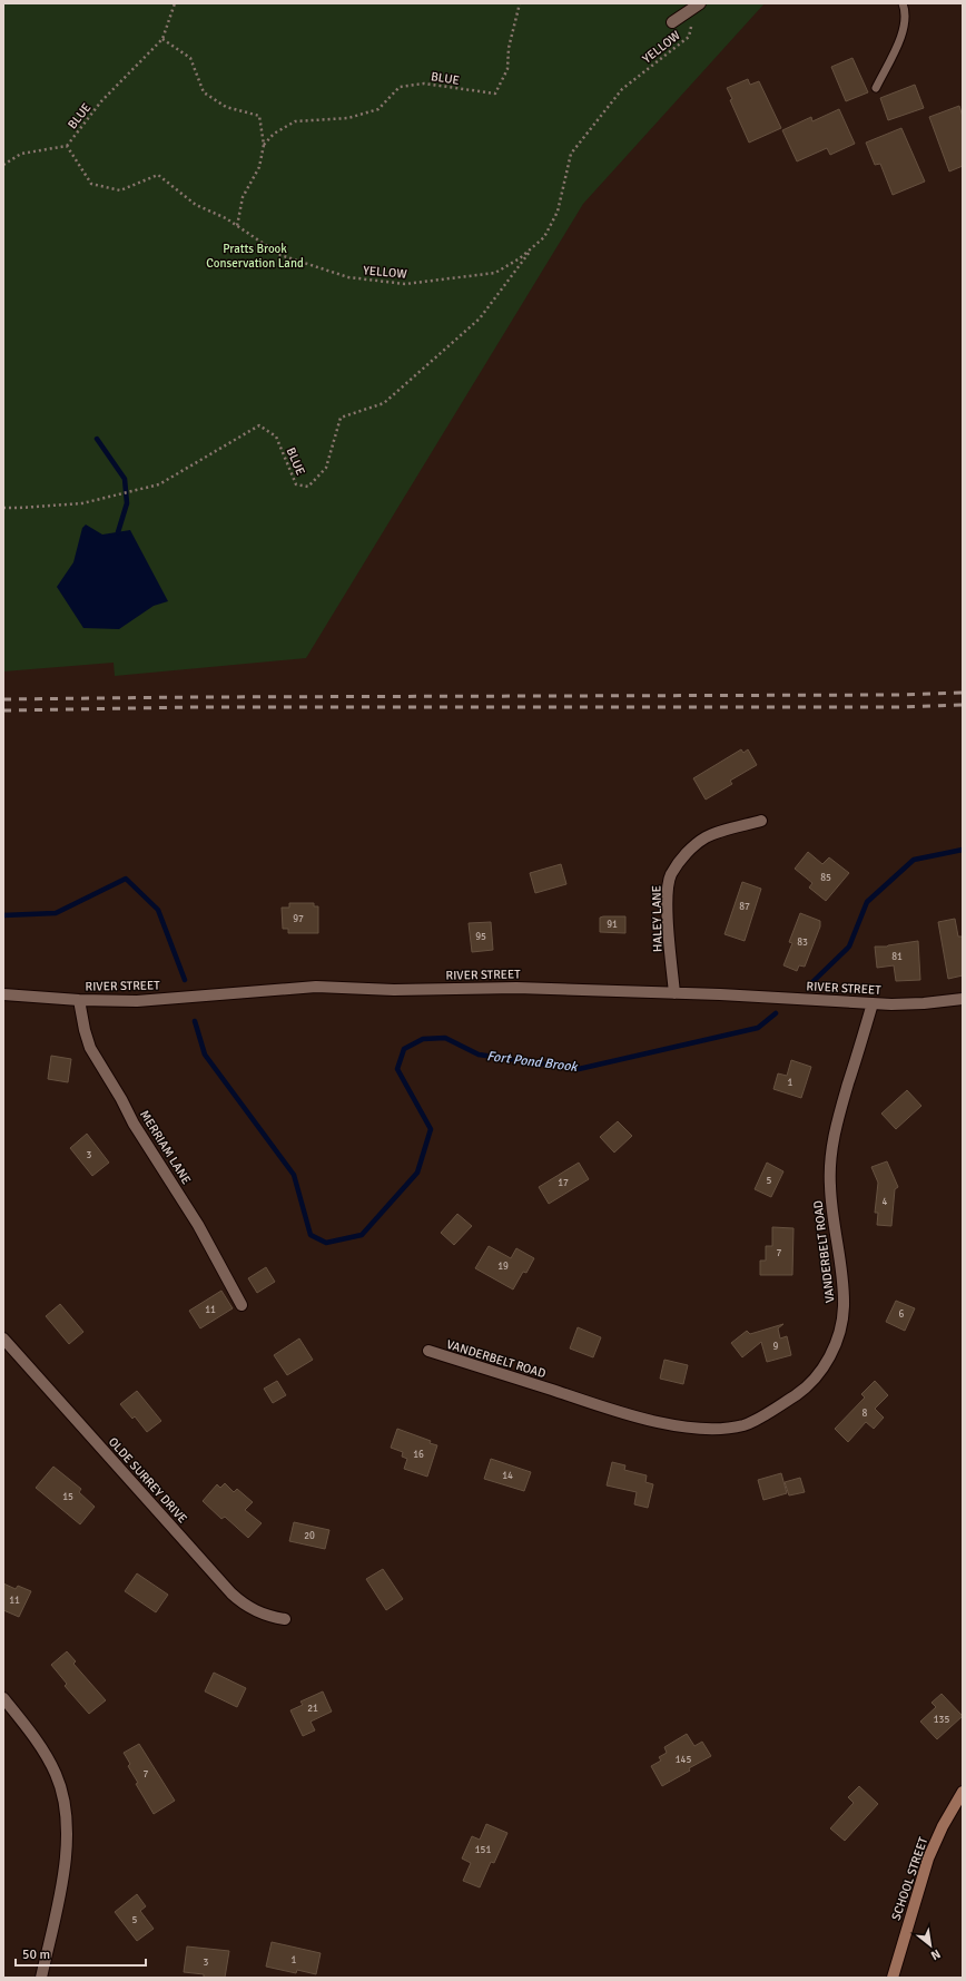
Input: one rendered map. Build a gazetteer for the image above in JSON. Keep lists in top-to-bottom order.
{
  "streets": {
    "street": [
      "HALEY LANE",
      "RIVER STREET",
      "MERRIAM LANE",
      "VANDERBELT ROAD",
      "OLDE SURREY DRIVE",
      "SCHOOL STREET"
    ],
    "path": ["YELLOW", "BLUE"]
  },
  "crossings": [
    ["YELLOW", "BLUE"],
    ["HALEY LANE", "RIVER STREET"],
    ["RIVER STREET", "MERRIAM LANE"],
    ["RIVER STREET", "VANDERBELT ROAD"]
  ],
  "water": ["Fort Pond Brook"],
  "parks": ["Pratts Brook Conservation Land"],
  "house_numbers": [
    "85",
    "87",
    "97",
    "91",
    "95",
    "83",
    "81",
    "1",
    "3",
    "5",
    "17",
    "4",
    "7",
    "19",
    "11",
    "6",
    "9",
    "8",
    "16",
    "14",
    "15",
    "20",
    "11",
    "21",
    "135",
    "145",
    "7",
    "151",
    "5",
    "1",
    "3"
  ],
  "scale_bar": "50 m",
  "north": "bottom right"
}
